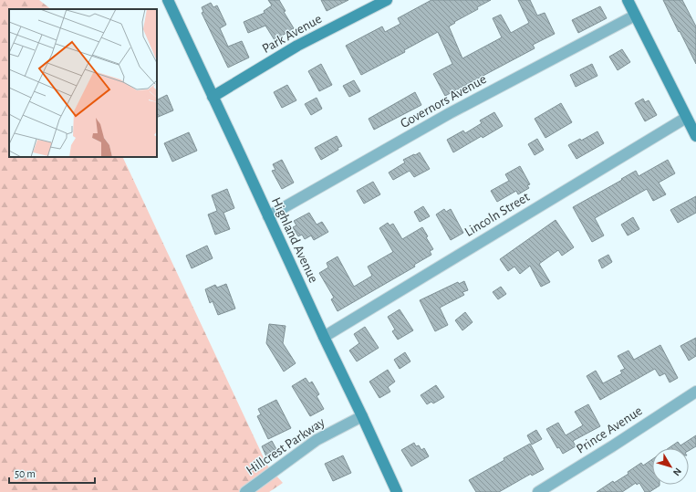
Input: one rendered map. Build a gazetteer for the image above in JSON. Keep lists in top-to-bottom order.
{
  "streets": {
    "main road": ["Park Avenue", "Highland Avenue"],
    "street": [
      "Governors Avenue",
      "Lincoln Street",
      "Prince Avenue",
      "Hillcrest Parkway"
    ]
  },
  "crossings": [
    ["Park Avenue", "Highland Avenue"],
    ["Governors Avenue", "Highland Avenue"],
    ["Lincoln Street", "Highland Avenue"],
    ["Highland Avenue", "Hillcrest Parkway"]
  ],
  "scale_bar": "50 m",
  "north": "bottom right"
}
